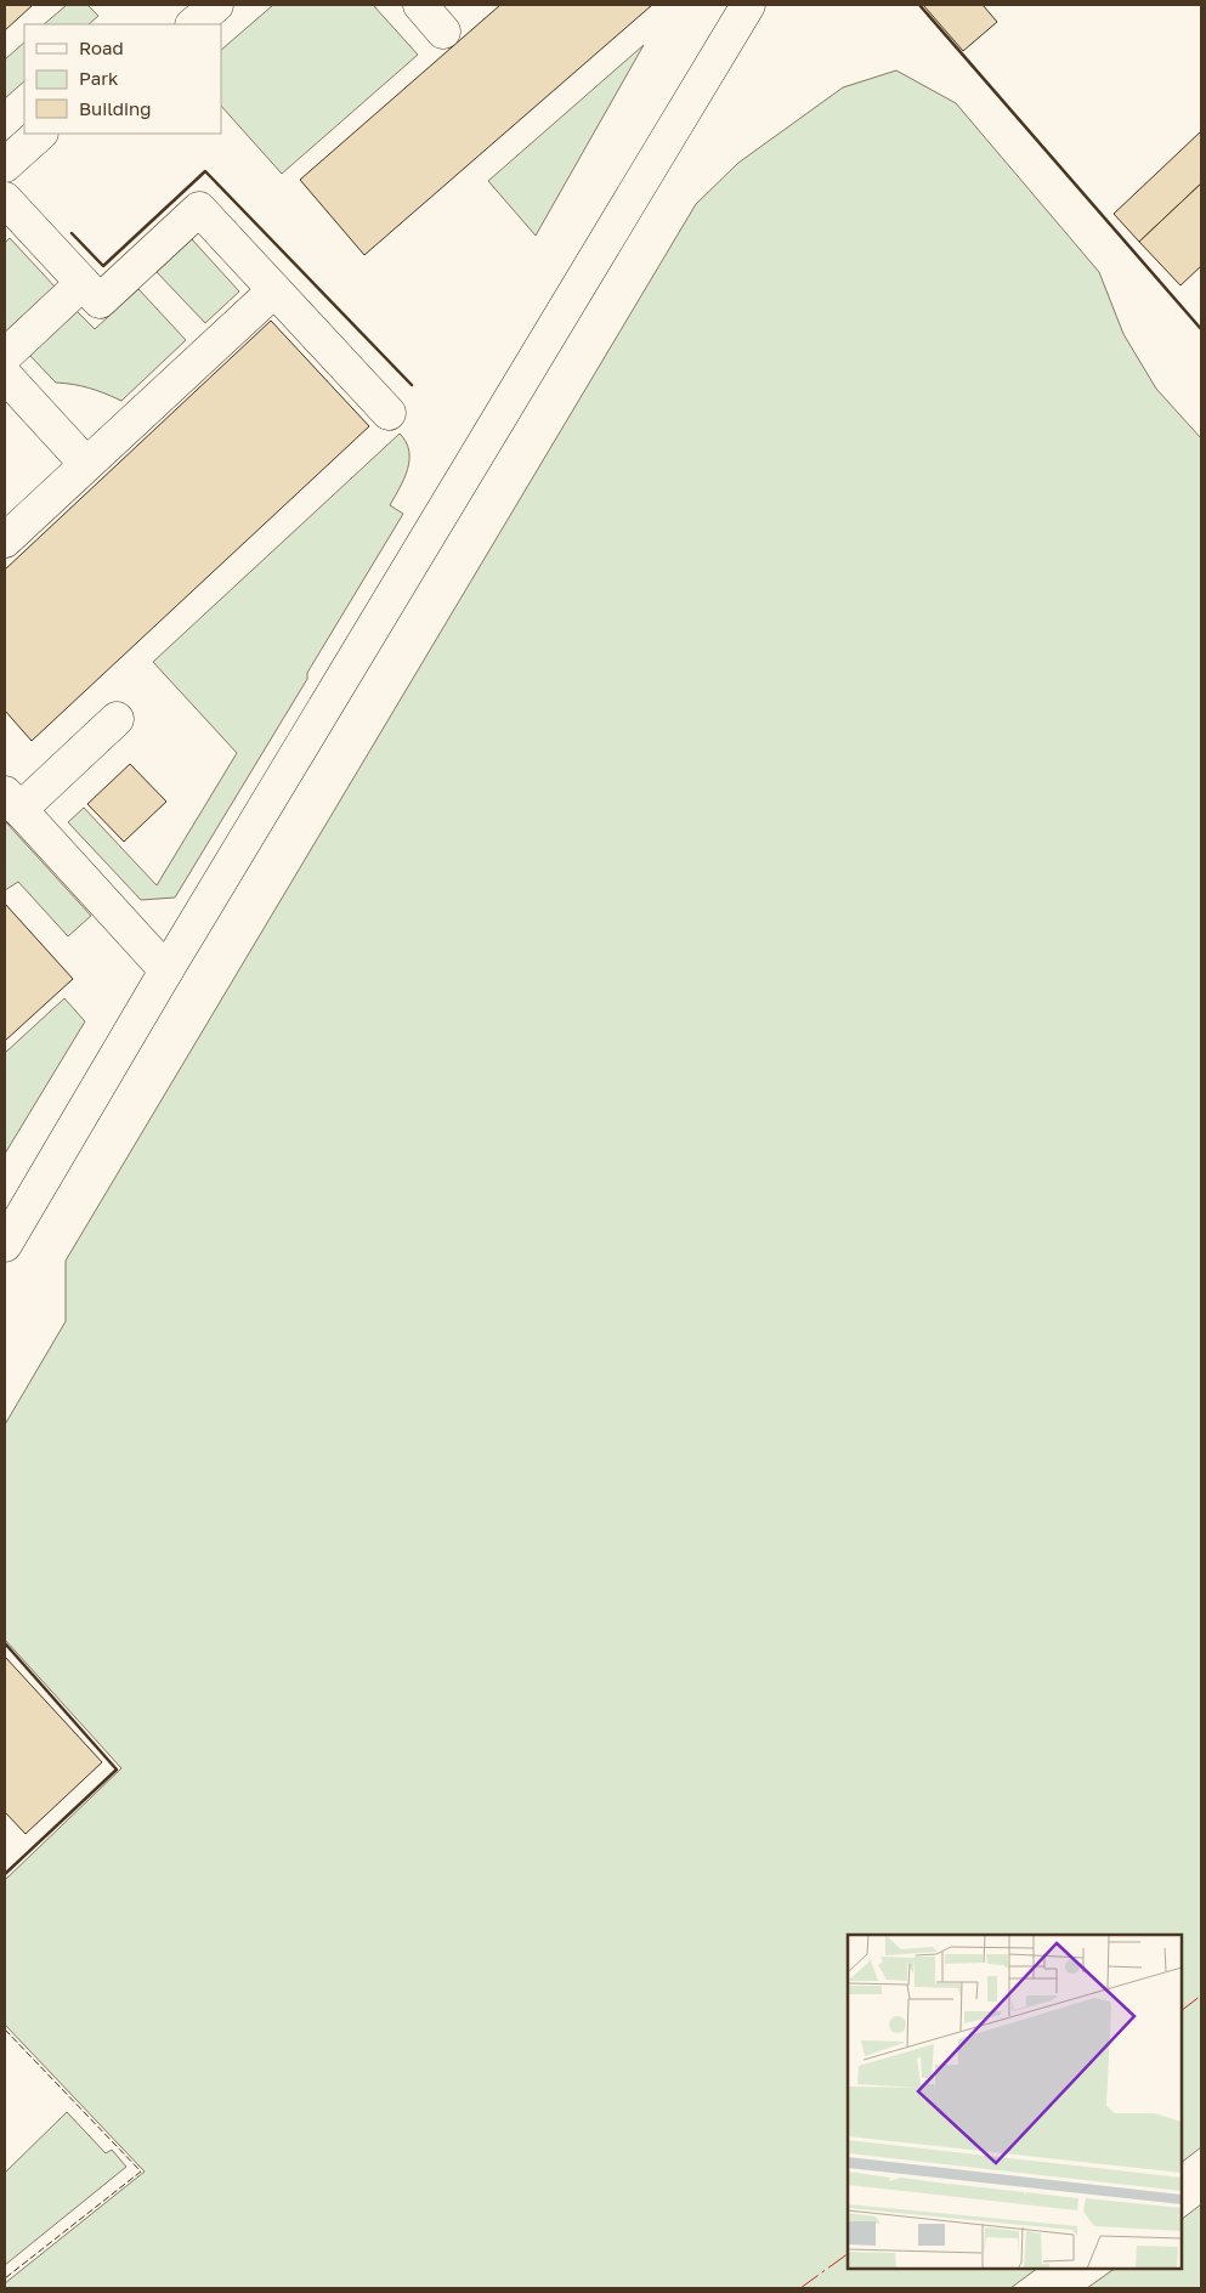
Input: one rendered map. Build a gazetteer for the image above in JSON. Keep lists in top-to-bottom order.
{
  "legend": ["Road", "Park", "Building"]
}
